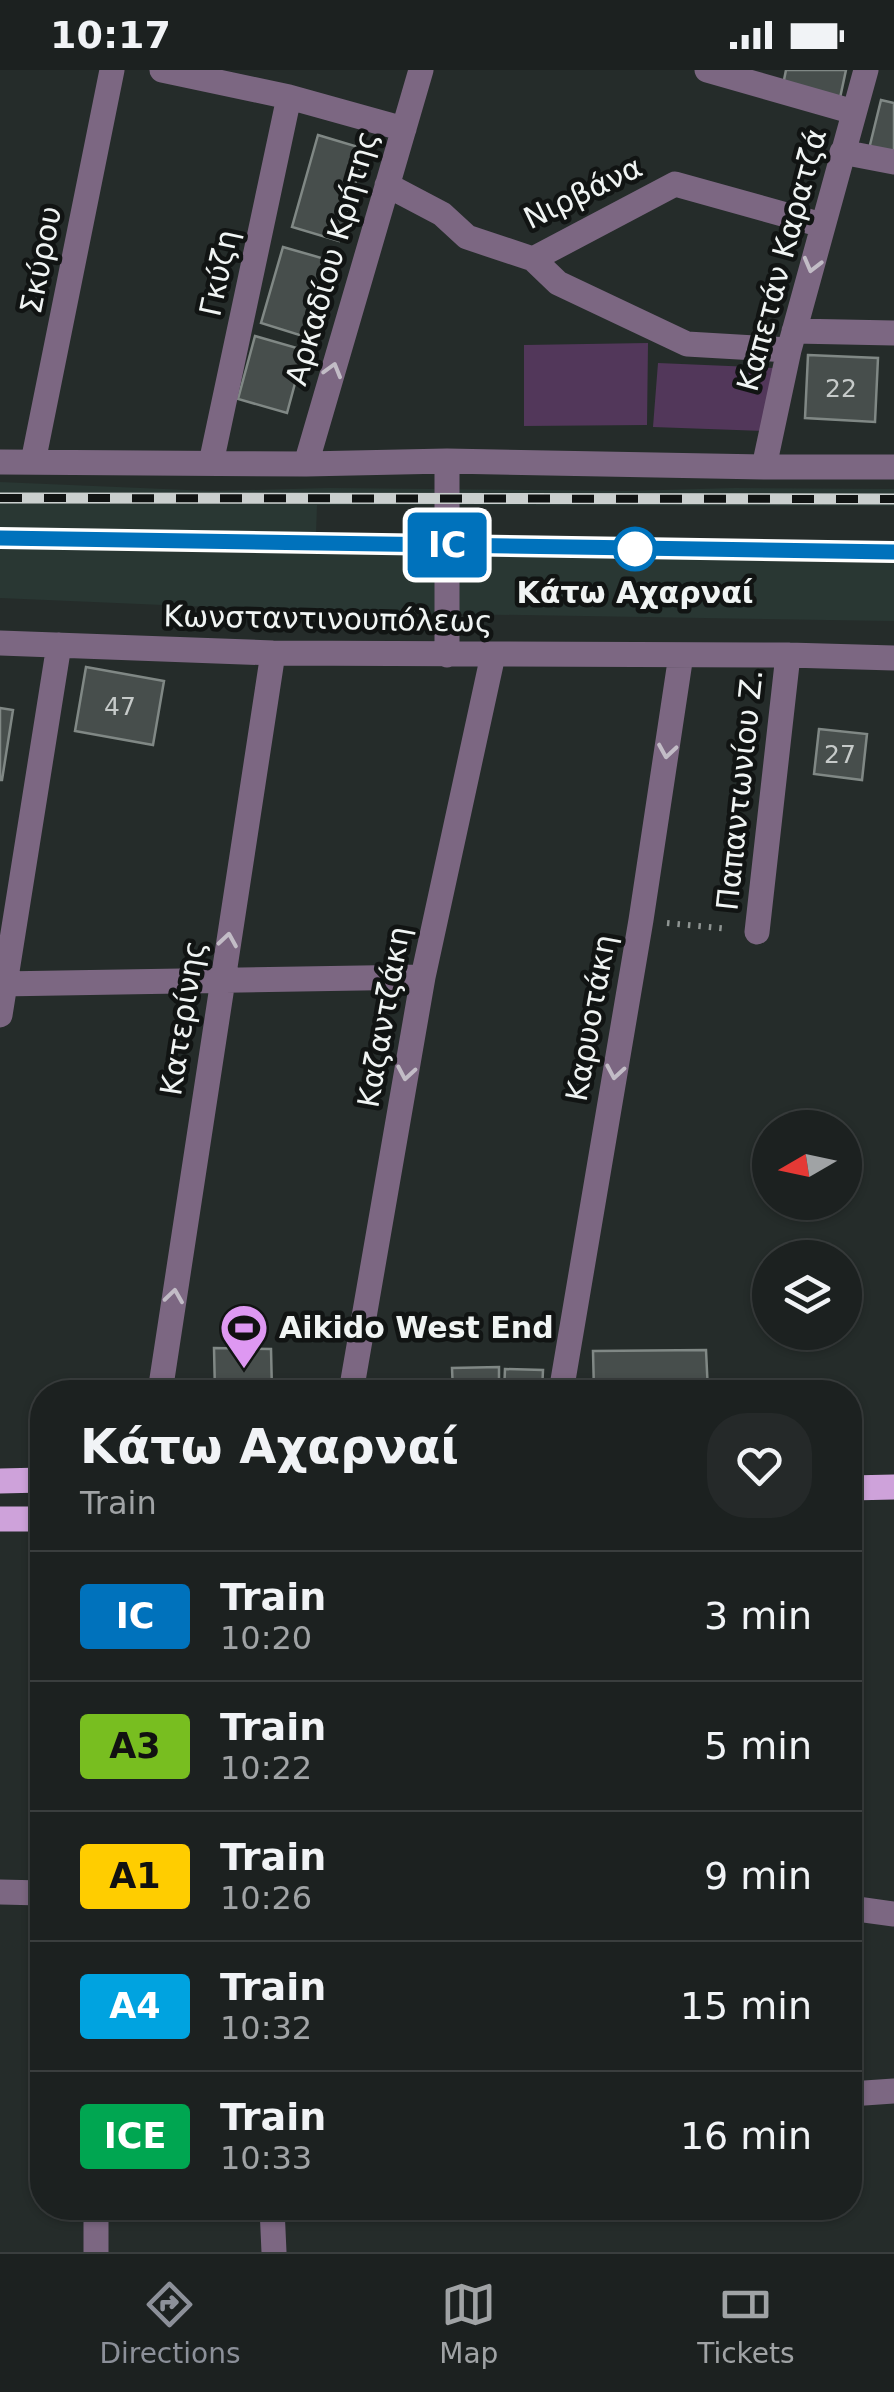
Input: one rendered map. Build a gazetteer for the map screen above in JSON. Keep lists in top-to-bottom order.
{
  "streets": {
    "street": [
      "Νιρβάνα",
      "Αρκαδίου Κρήτης",
      "Σκύρου",
      "Καπετάν Καρατζά",
      "Γκύζη",
      "Κωνσταντινουπόλεως",
      "Παπαντωνίου Ζ.",
      "Καζαντζάκη",
      "Κατερίνης",
      "Καρυοτάκη"
    ]
  },
  "crossings": [
    ["Νιρβάνα", "Αρκαδίου Κρήτης"],
    ["Νιρβάνα", "Καπετάν Καρατζά"],
    ["Κωνσταντινουπόλεως", "Παπαντωνίου Ζ."],
    ["Κωνσταντινουπόλεως", "Καζαντζάκη"],
    ["Κωνσταντινουπόλεως", "Κατερίνης"],
    ["Κωνσταντινουπόλεως", "Καρυοτάκη"]
  ],
  "one_way": ["Αρκαδίου Κρήτης", "Καζαντζάκη", "Καρυοτάκη"],
  "places": {
    "other": ["Κάτω Αχαρναί"],
    "sports": ["Aikido West End"]
  },
  "house_numbers": ["22", "47", "27"],
  "north": "left",
  "page": {
    "status": "10:17",
    "on_map": "IC",
    "heading": ["Κάτω Αχαρναί", "Train"],
    "list": [
      {
        "mark": "IC",
        "name": "Train",
        "note": "10:20",
        "value": "3 min"
      },
      {
        "mark": "A3",
        "name": "Train",
        "note": "10:22",
        "value": "5 min"
      },
      {
        "mark": "A1",
        "name": "Train",
        "note": "10:26",
        "value": "9 min"
      },
      {
        "mark": "A4",
        "name": "Train",
        "note": "10:32",
        "value": "15 min"
      },
      {
        "mark": "ICE",
        "name": "Train",
        "note": "10:33",
        "value": "16 min"
      }
    ],
    "tabs": ["Directions", "Map", "Tickets"]
  }
}
